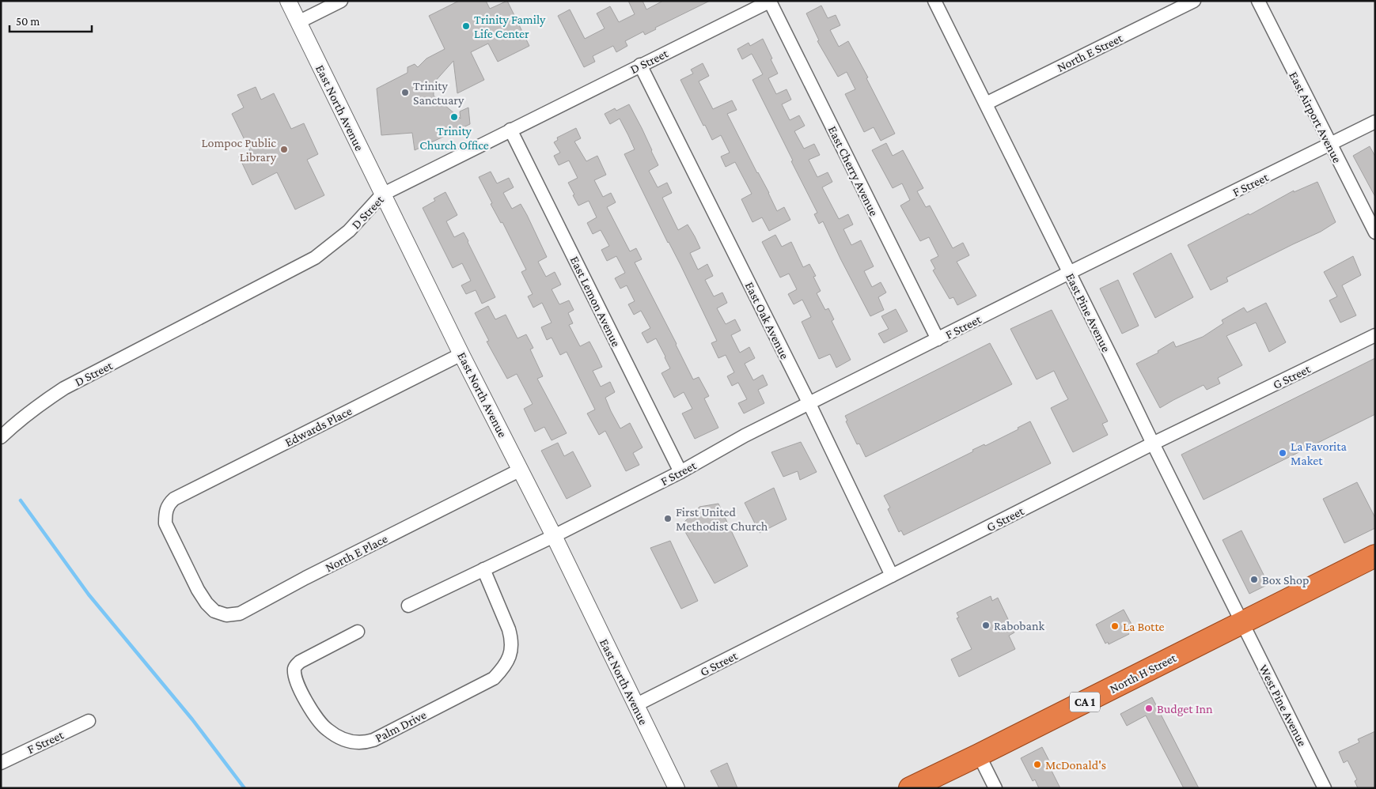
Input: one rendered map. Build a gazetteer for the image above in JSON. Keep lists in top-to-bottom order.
{
  "streets": {
    "highway": ["North H Street", "CA 1"],
    "street": [
      "North E Street",
      "D Street",
      "East North Avenue",
      "East Airport Avenue",
      "East Cherry Avenue",
      "F Street",
      "East Lemon Avenue",
      "East Pine Avenue",
      "East Oak Avenue",
      "G Street",
      "Edwards Place",
      "North E Place",
      "West Pine Avenue",
      "Palm Drive"
    ]
  },
  "crossings": [
    ["North E Street", "East Pine Avenue"],
    ["D Street", "East North Avenue"],
    ["D Street", "East Cherry Avenue"],
    ["D Street", "East Lemon Avenue"],
    ["D Street", "East Oak Avenue"],
    ["East North Avenue", "F Street"],
    ["East North Avenue", "G Street"],
    ["East North Avenue", "Edwards Place"],
    ["East North Avenue", "North E Place"],
    ["East Airport Avenue", "F Street"],
    ["East Cherry Avenue", "F Street"],
    ["F Street", "East Lemon Avenue"],
    ["F Street", "East Pine Avenue"],
    ["F Street", "East Oak Avenue"],
    ["East Pine Avenue", "G Street"],
    ["East Pine Avenue", "North H Street"],
    ["East Pine Avenue", "West Pine Avenue"],
    ["East Oak Avenue", "G Street"],
    ["Edwards Place", "North E Place"],
    ["North H Street", "West Pine Avenue"]
  ],
  "places": [
    "Trinity Family Life Center",
    "Trinity Sanctuary",
    "Trinity Church Office",
    "Lompoc Public Library",
    "La Favorita Maket",
    "First United Methodist Church",
    "Box Shop",
    "Rabobank",
    "La Botte",
    "Budget Inn",
    "McDonald's"
  ],
  "scale_bar": "50 m"
}
